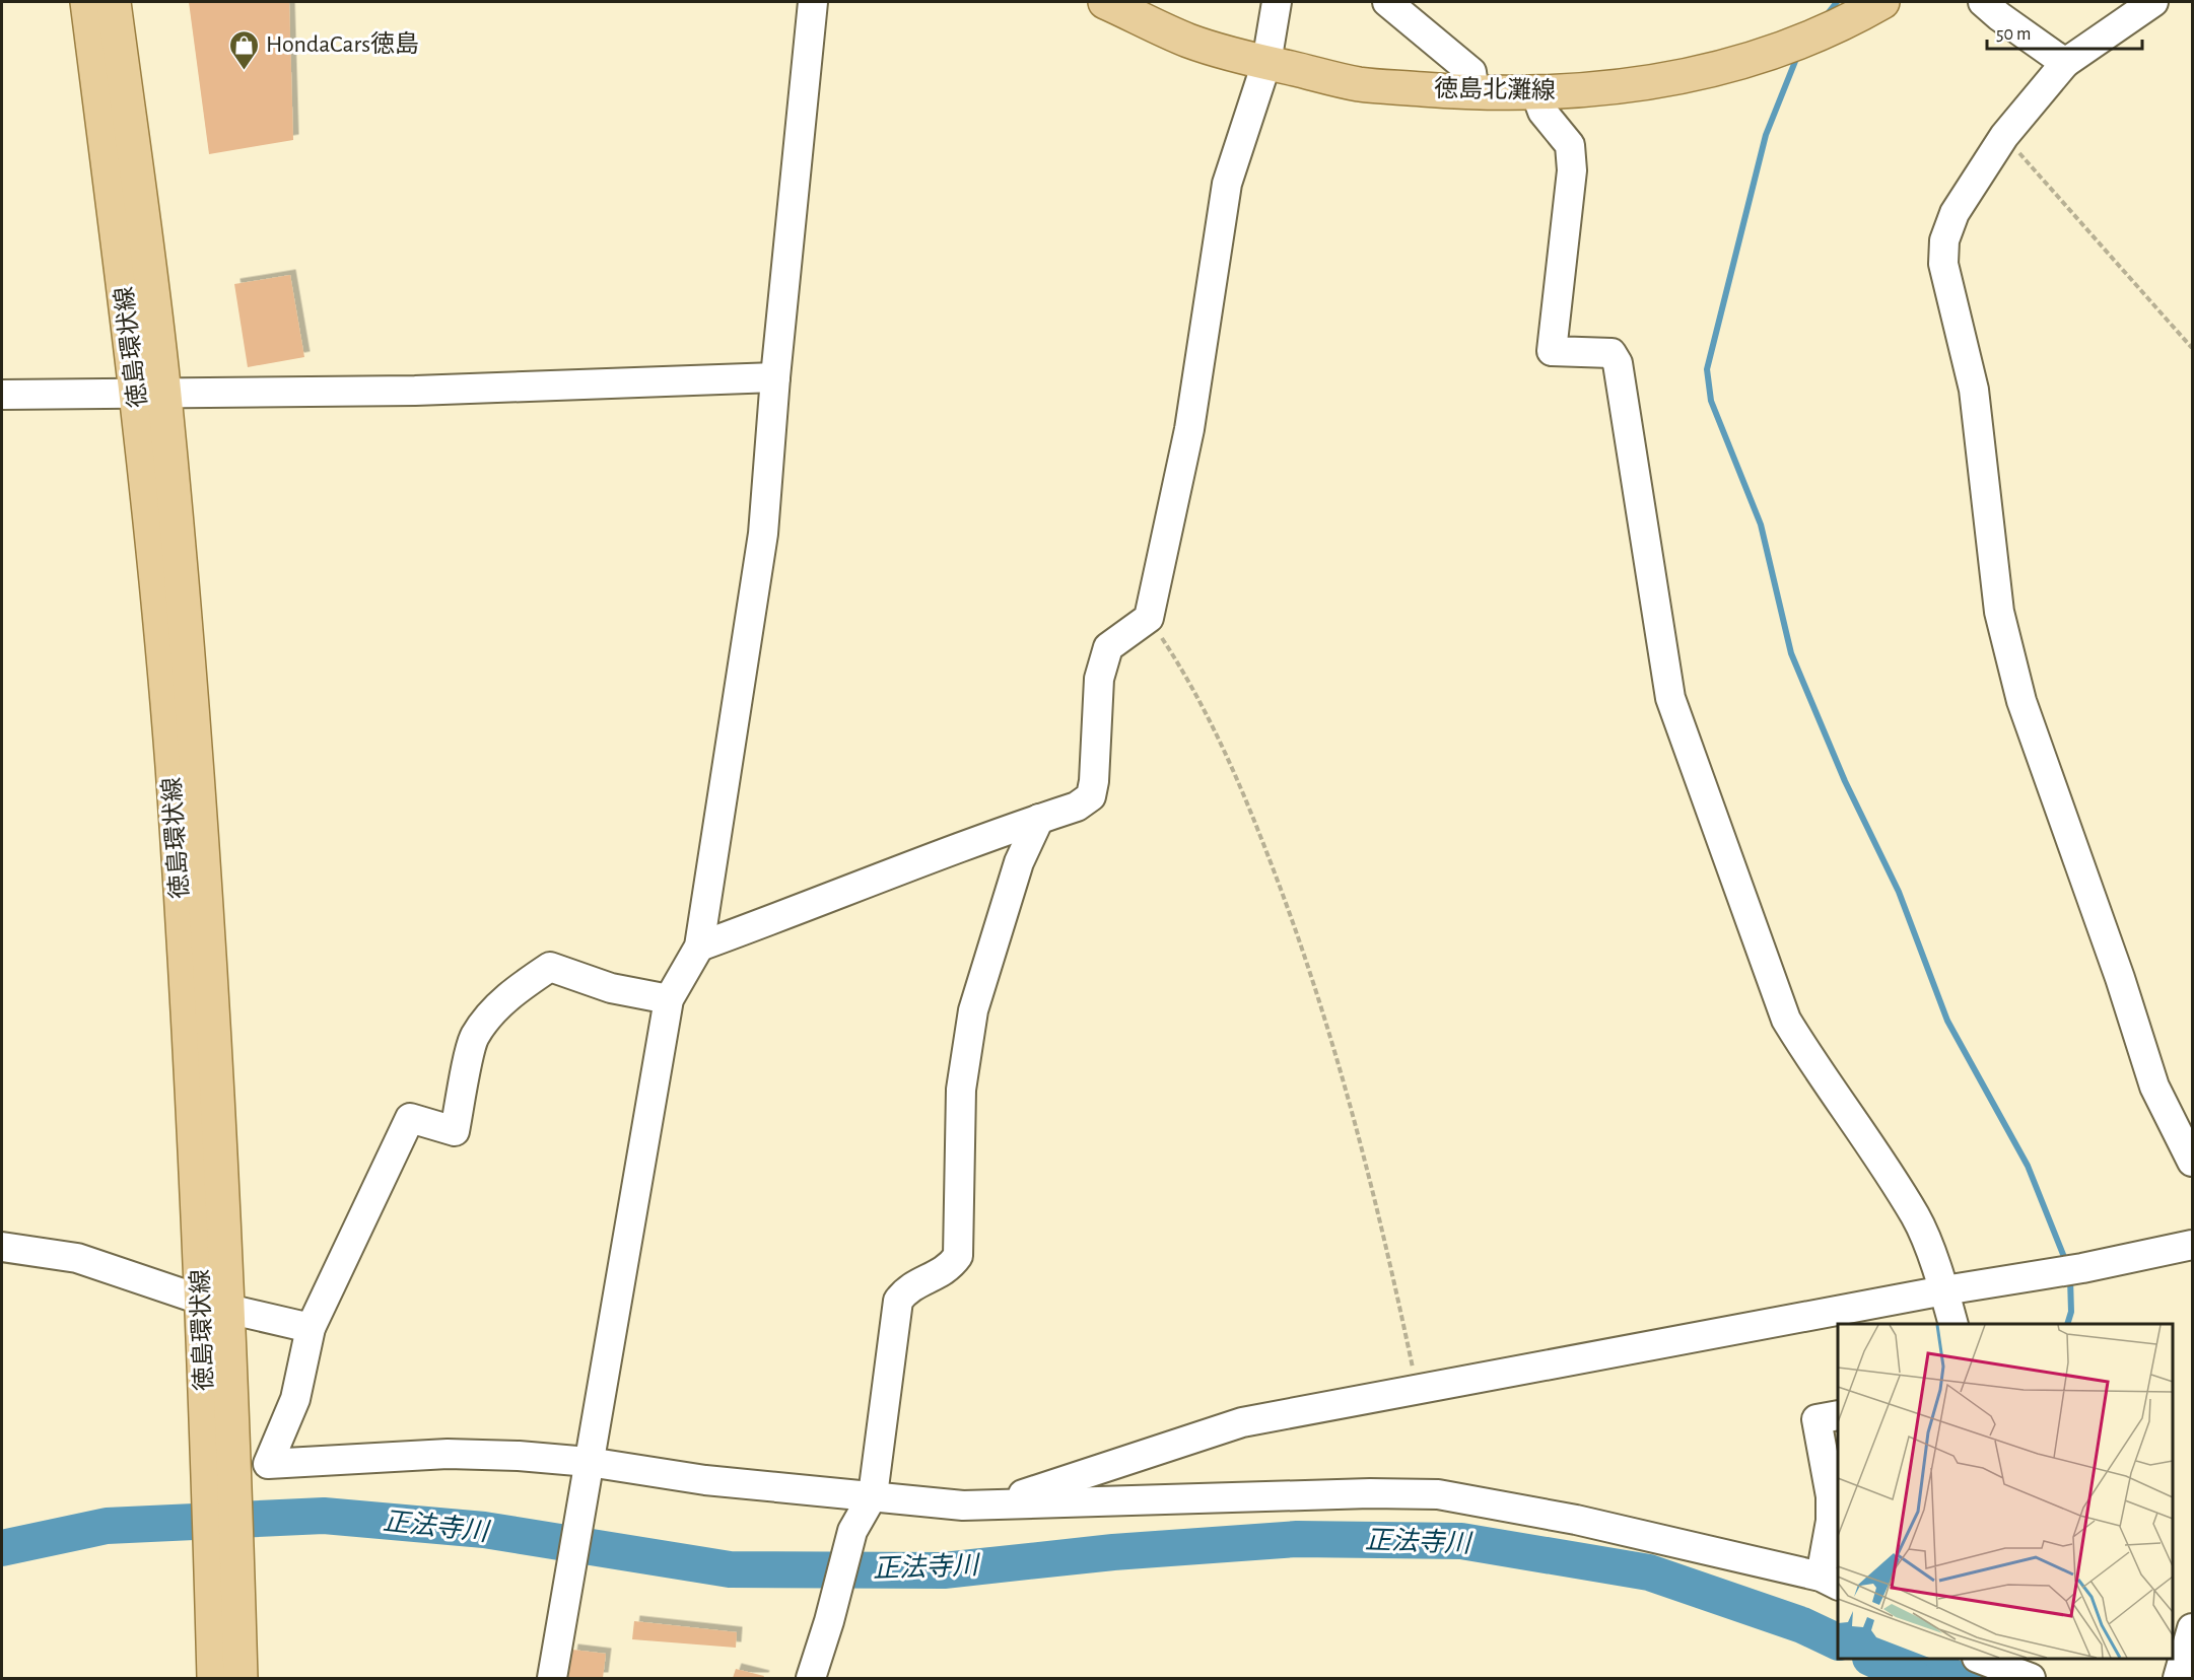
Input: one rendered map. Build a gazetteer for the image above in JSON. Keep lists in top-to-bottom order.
{
  "streets": {
    "main road": ["徳島北灘線", "徳島環状線"]
  },
  "water": ["正法寺川"],
  "places": {
    "shop": ["HondaCars徳島"]
  },
  "scale_bar": "50 m"
}
